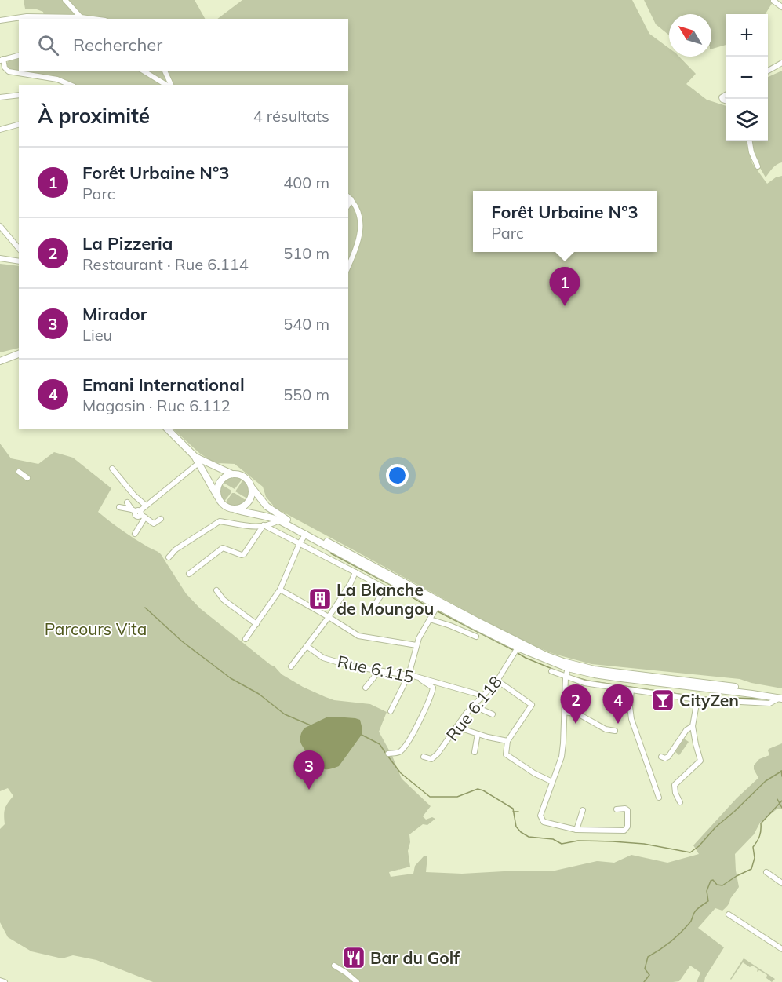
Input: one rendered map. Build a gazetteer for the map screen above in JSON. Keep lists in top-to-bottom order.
{
  "streets": {
    "street": ["Rue 6.115", "Rue 6.118"]
  },
  "crossings": [
    ["Rue 6.115", "Rue 6.118"]
  ],
  "parks": ["Parcours Vita"],
  "places": {
    "building": ["La Blanche de Moungou"],
    "bar": ["CityZen"],
    "restaurant": ["Bar du Golf"]
  },
  "north": "top left",
  "page": {
    "map_buttons": ["+", "−"],
    "search": "Rechercher",
    "heading": ["À proximité", "4 résultats"],
    "list": [
      {
        "mark": "1",
        "name": "Forêt Urbaine N°3",
        "note": "Parc",
        "value": "400 m"
      },
      {
        "mark": "2",
        "name": "La Pizzeria",
        "note": "Restaurant · Rue 6.114",
        "value": "510 m"
      },
      {
        "mark": "3",
        "name": "Mirador",
        "note": "Lieu",
        "value": "540 m"
      },
      {
        "mark": "4",
        "name": "Emani International",
        "note": "Magasin · Rue 6.112",
        "value": "550 m"
      }
    ],
    "popup": ["Forêt Urbaine N°3", "Parc"],
    "pins": [
      "1",
      "2",
      "4",
      "3"
    ]
  }
}
